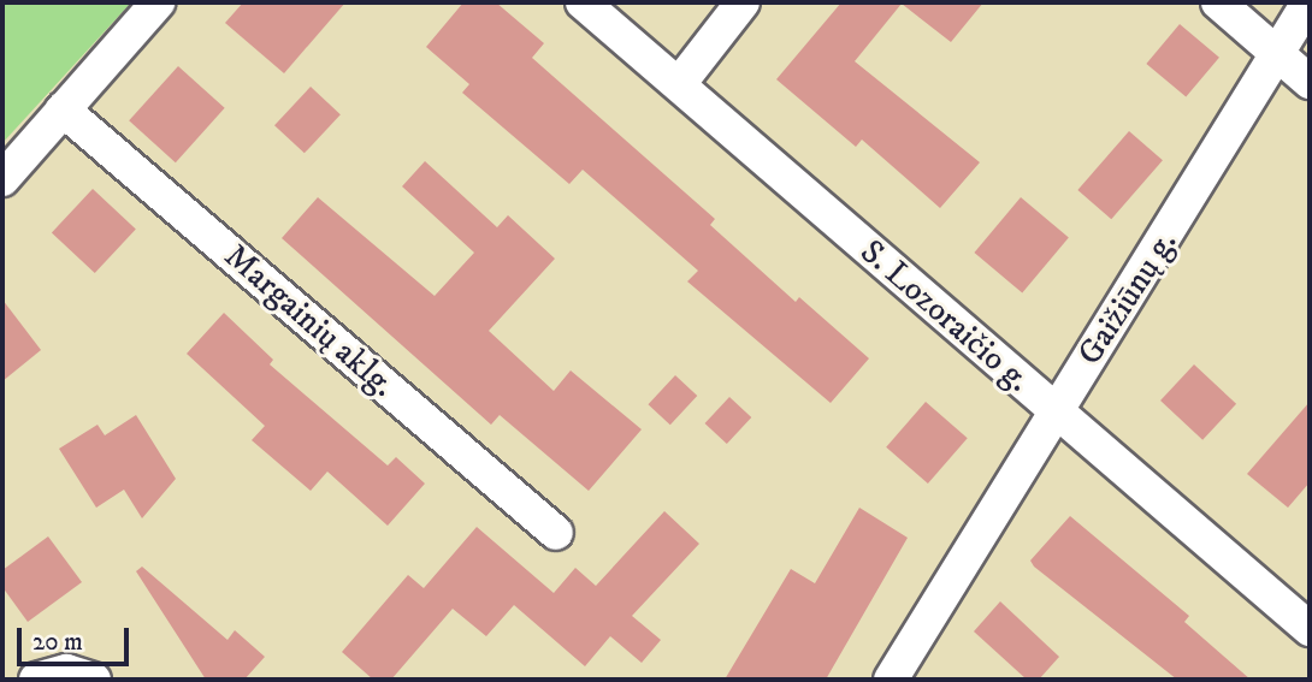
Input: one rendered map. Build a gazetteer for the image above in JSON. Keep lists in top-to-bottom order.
{
  "streets": {
    "street": ["Gaižiūnų g.", "S. Lozoraičio g.", "Margainių aklg."]
  },
  "crossings": [
    ["Gaižiūnų g.", "S. Lozoraičio g."]
  ],
  "scale_bar": "20 m"
}
